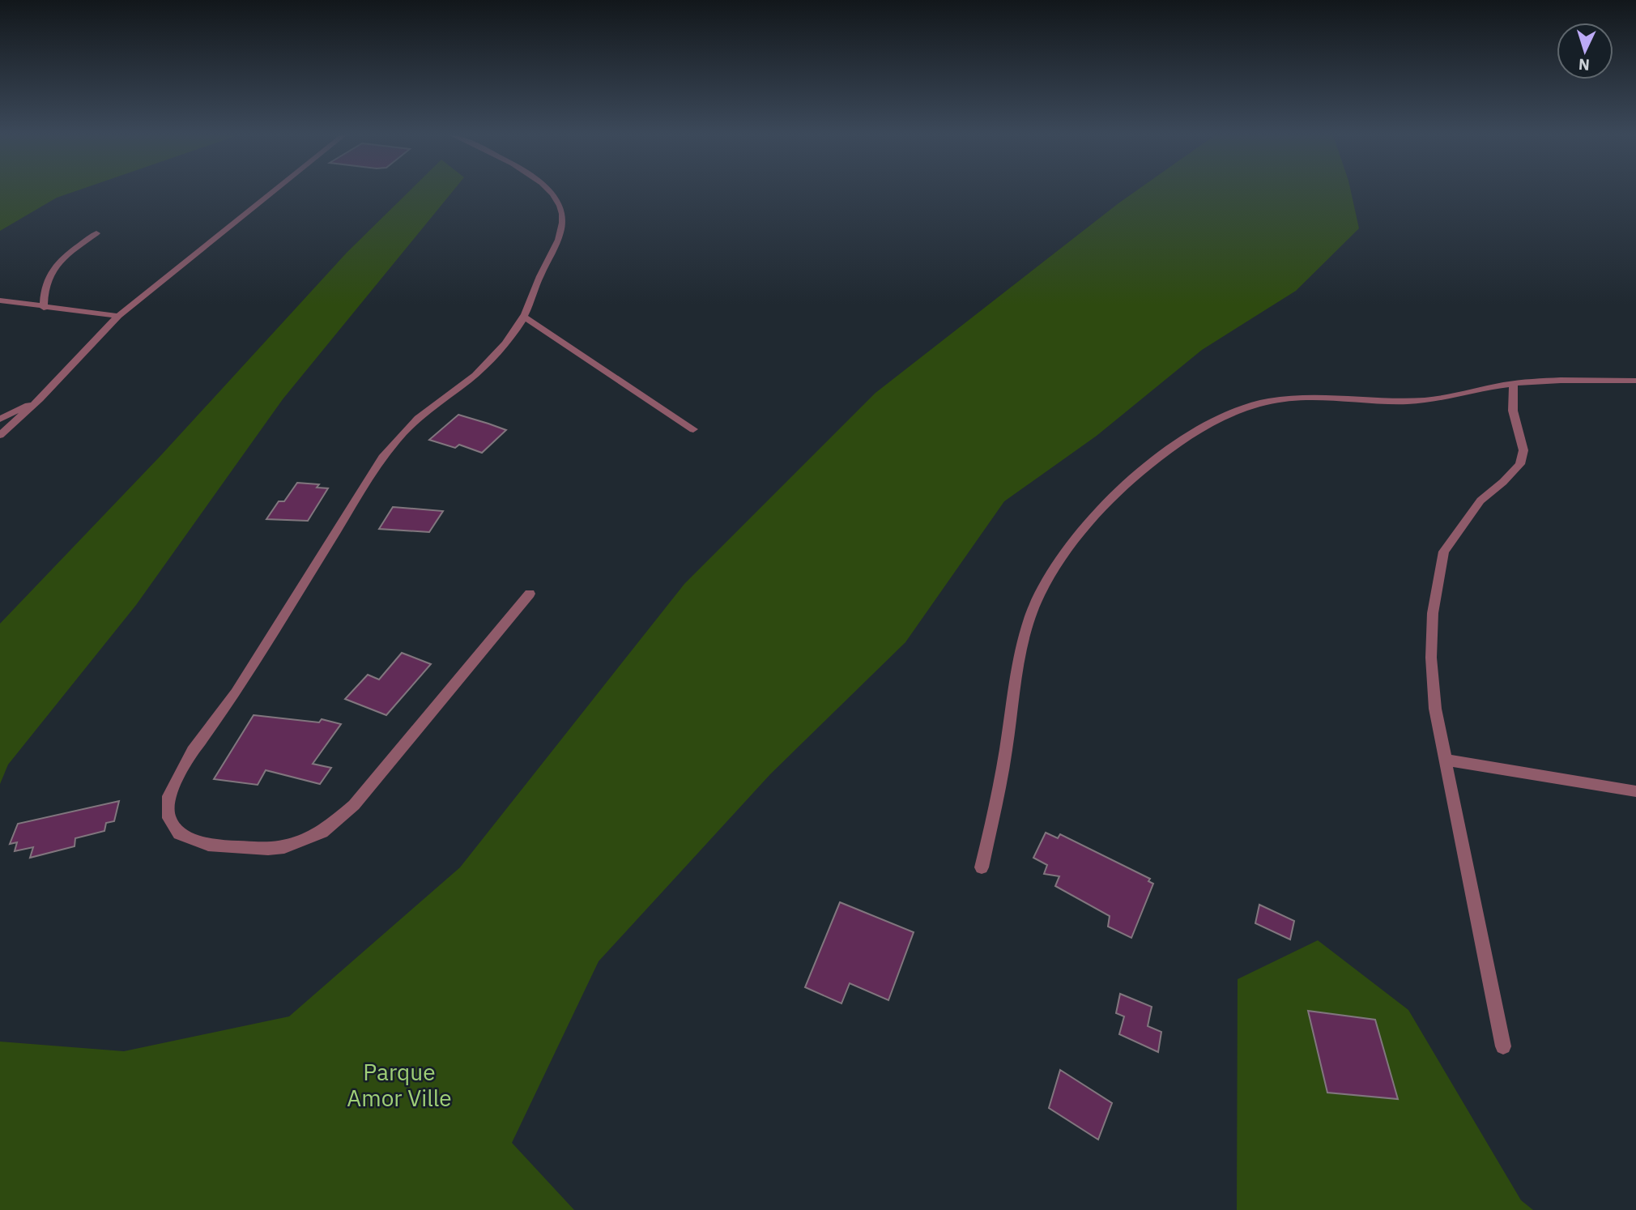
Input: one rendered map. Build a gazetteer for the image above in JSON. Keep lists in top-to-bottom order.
{
  "parks": ["Parque Amor Ville"],
  "north": "bottom"
}
